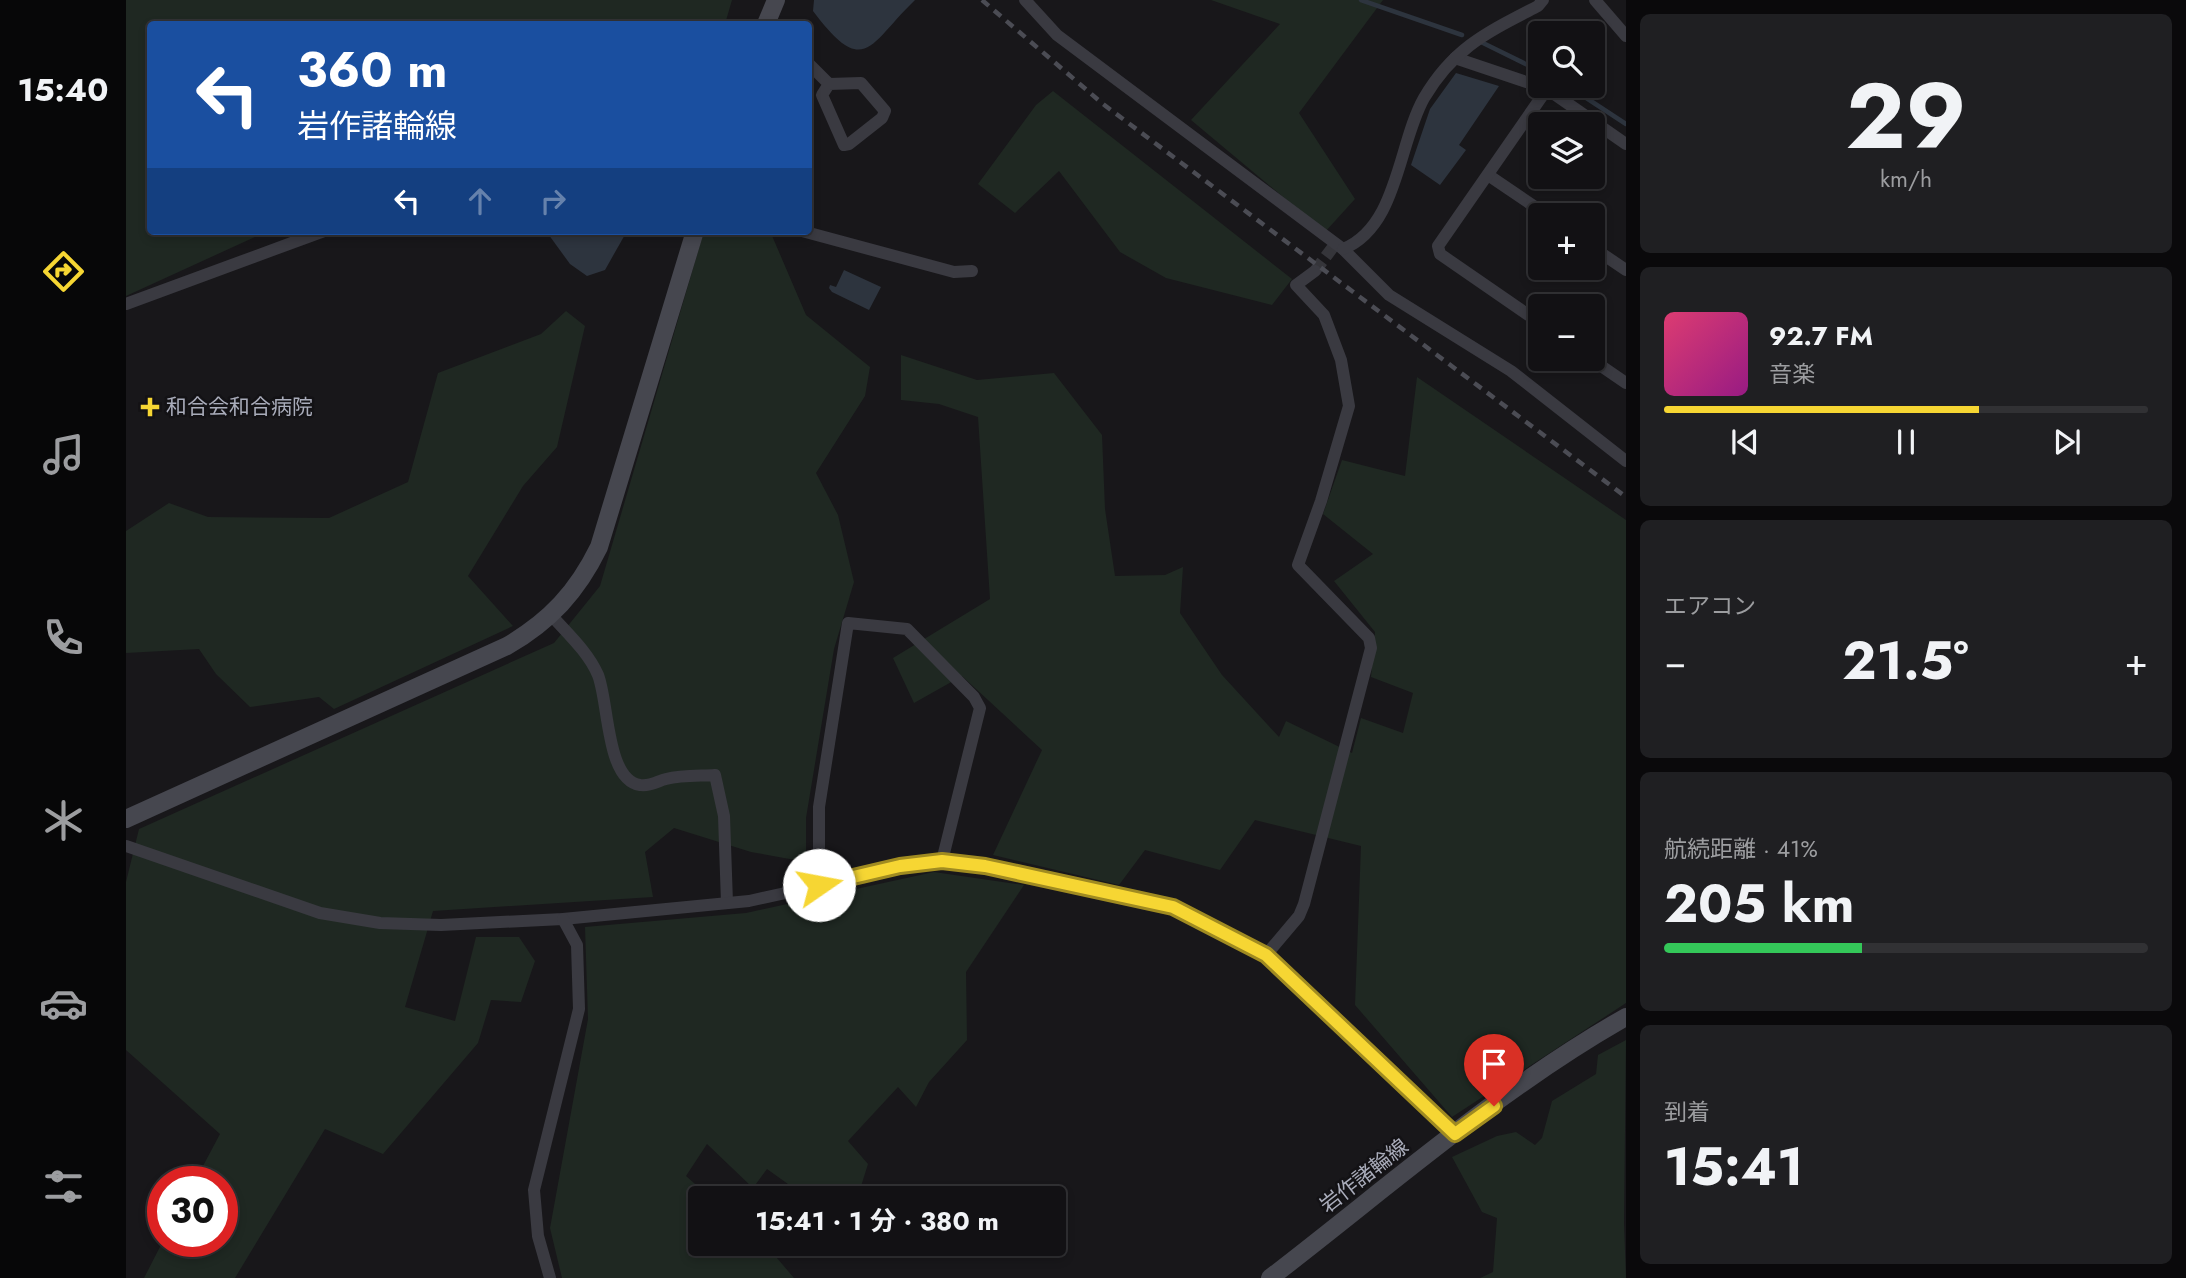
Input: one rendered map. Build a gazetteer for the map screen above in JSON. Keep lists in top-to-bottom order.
{
  "streets": {
    "street": ["岩作諸輪線"]
  },
  "places": {
    "health": ["和合会和合病院"]
  },
  "page": {
    "tabs": "15:40",
    "tile": [
      ["29", "km/h"],
      "エアコン",
      ["航続距離 · 41%", "205 km"],
      ["到着", "15:41"]
    ],
    "map_buttons": ["+", "−"],
    "turn": ["360 m", "岩作諸輪線"],
    "song": ["92.7 FM", "音楽"],
    "heat": ["−", "21.5°", "+"],
    "limit": "30",
    "trip": "15:41 · 1 分 · 380 m"
  }
}
